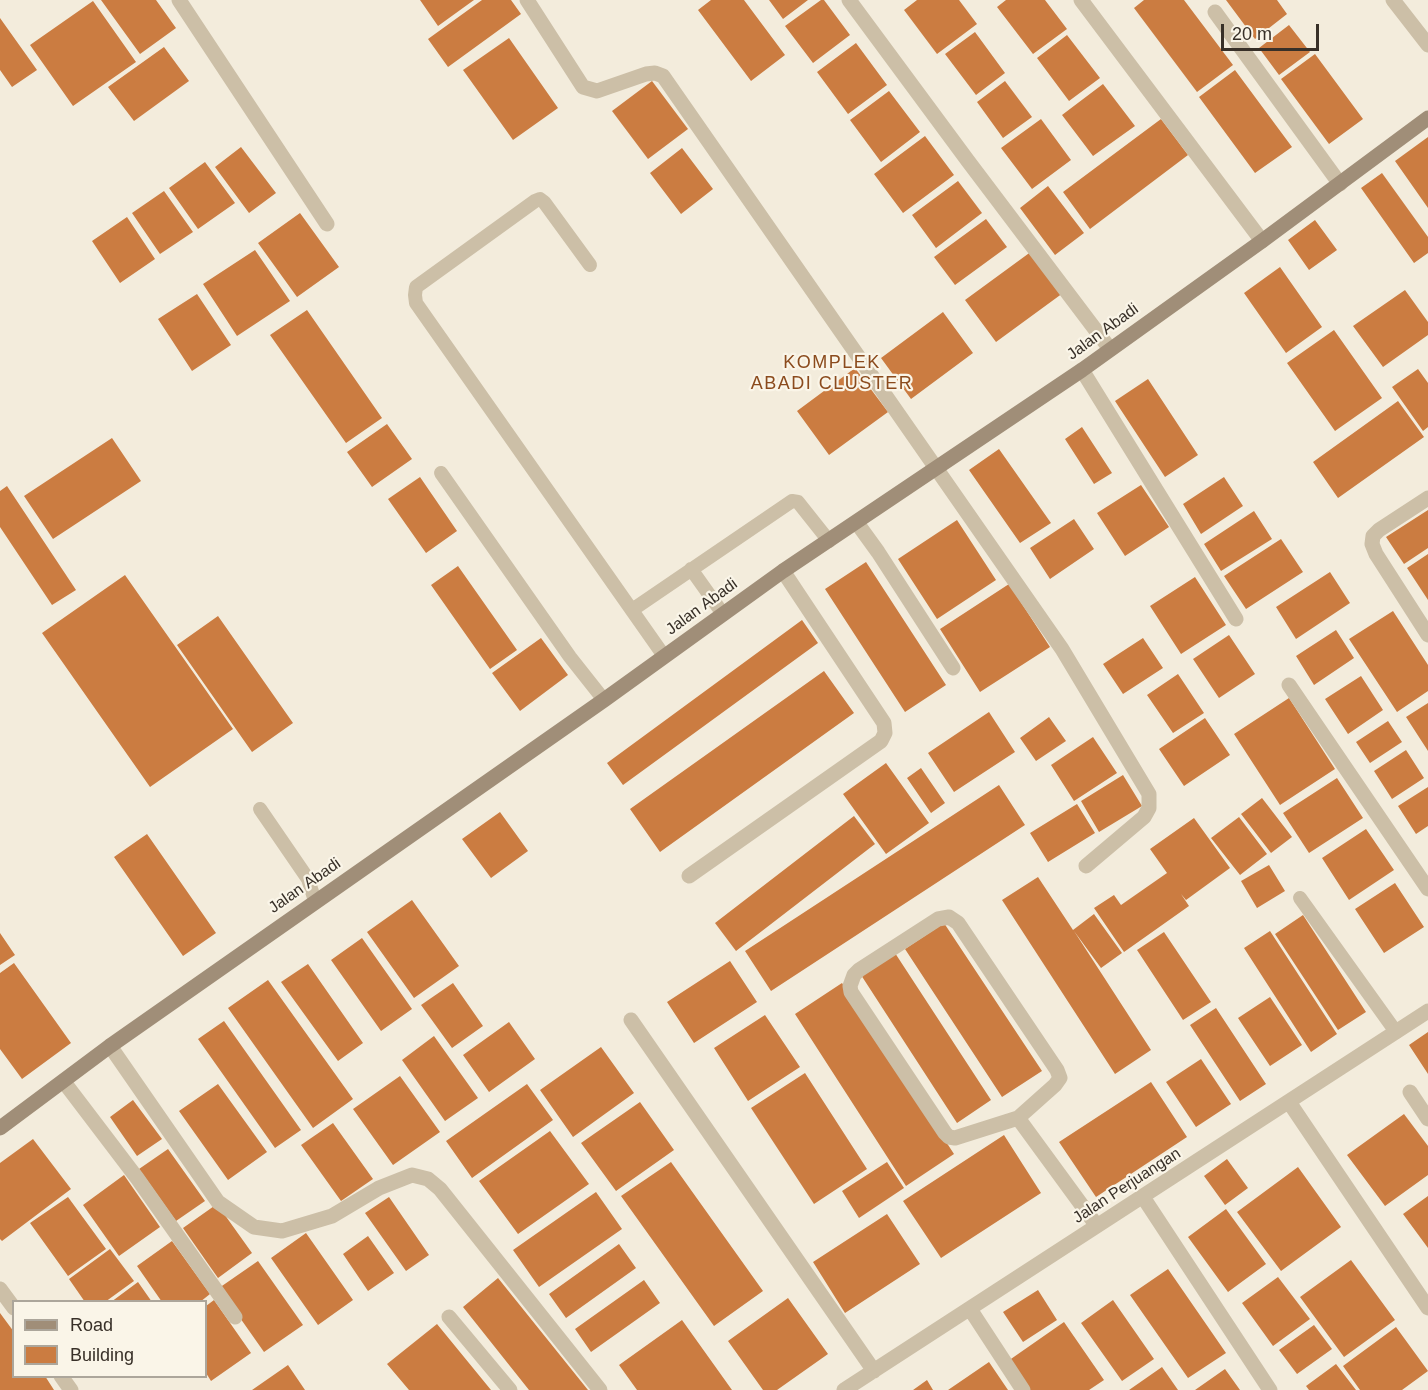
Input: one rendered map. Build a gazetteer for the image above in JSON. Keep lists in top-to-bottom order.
{
  "streets": {
    "street": ["Jalan Abadi", "Jalan Perjuangan"]
  },
  "districts": ["KOMPLEK ABADI CLUSTER"],
  "legend": ["Road", "Building"],
  "scale_bar": "20 m"
}
